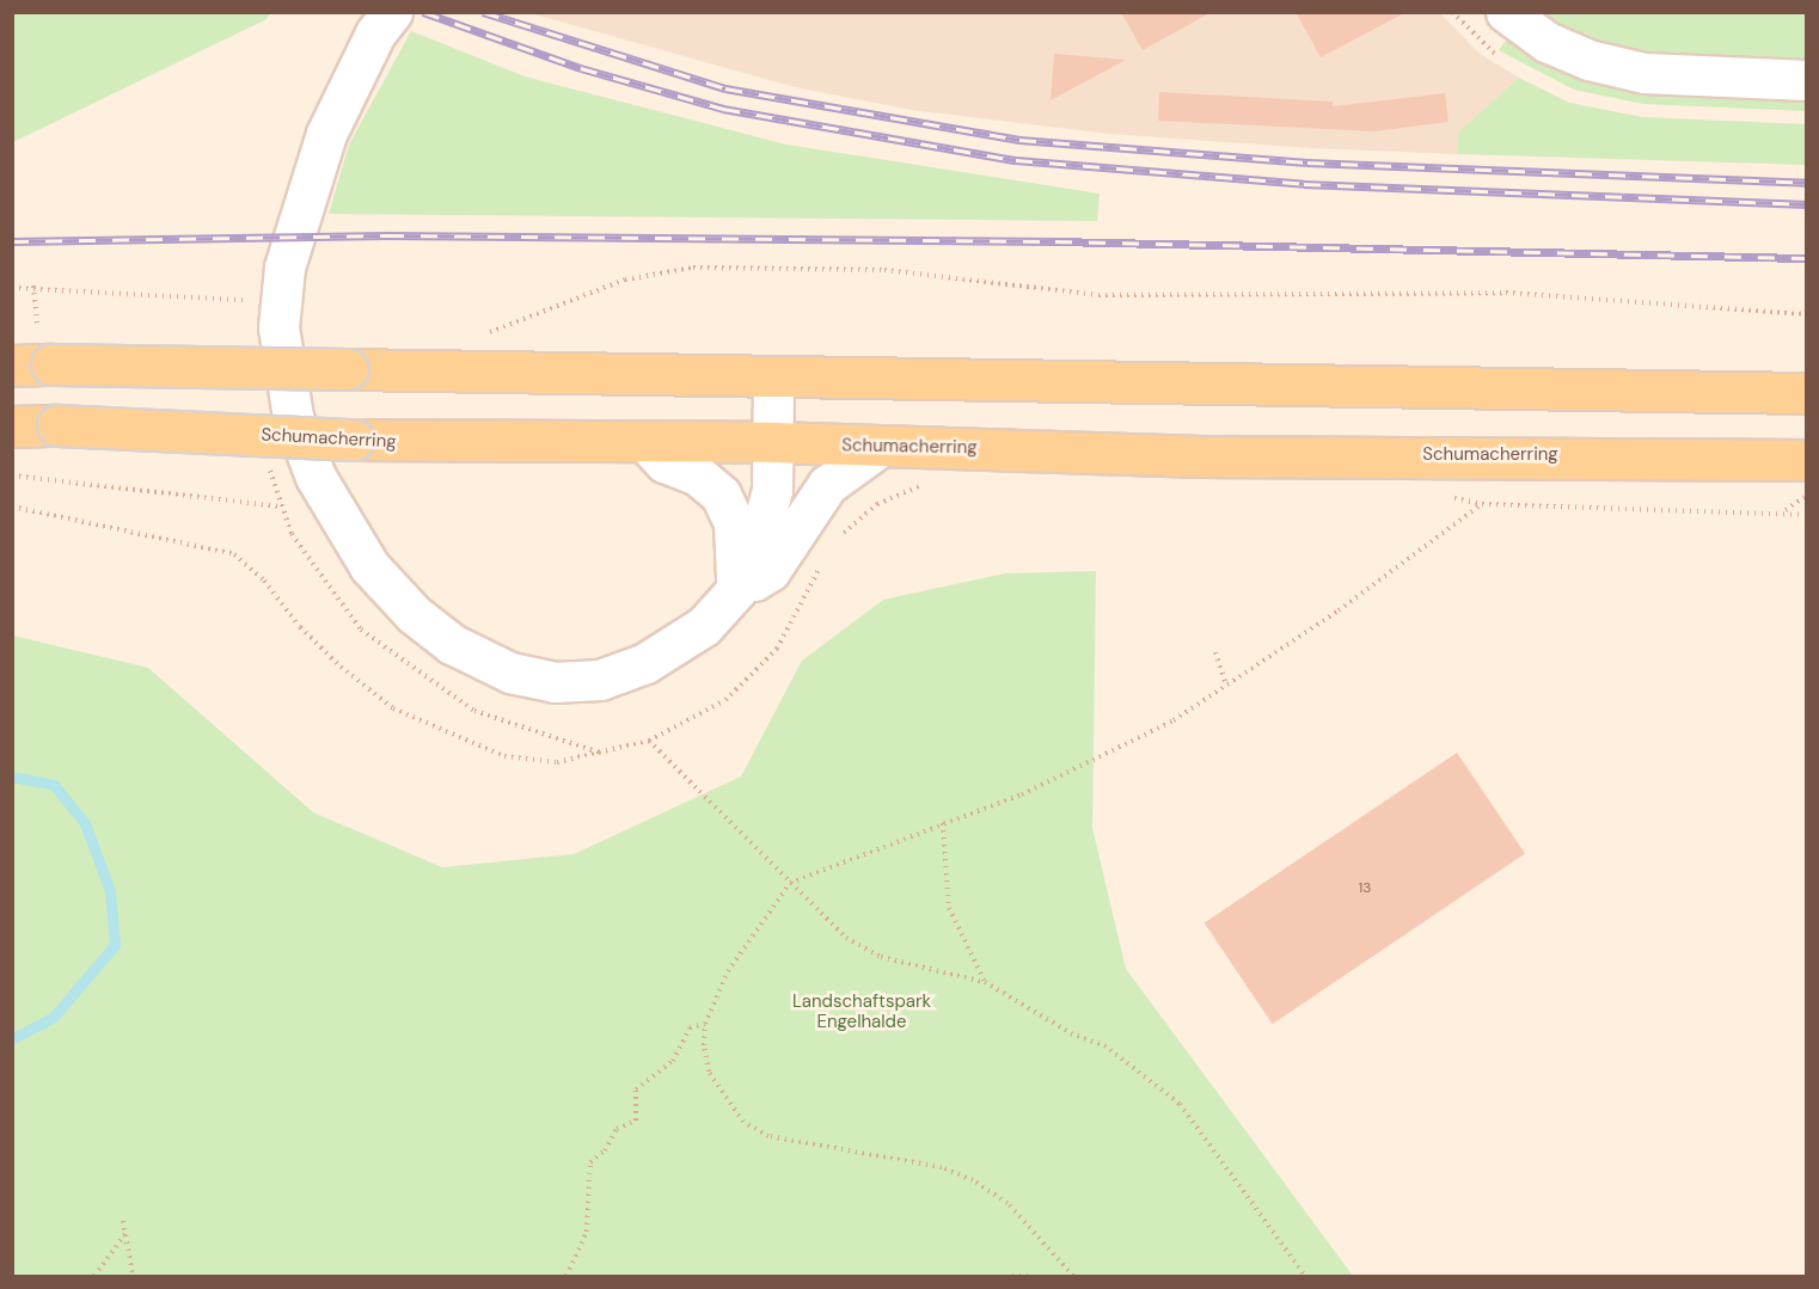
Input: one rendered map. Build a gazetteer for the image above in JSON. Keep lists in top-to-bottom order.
{
  "streets": {
    "main road": ["Schumacherring"]
  },
  "parks": ["Landschaftspark Engelhalde"],
  "house_numbers": ["13"]
}
